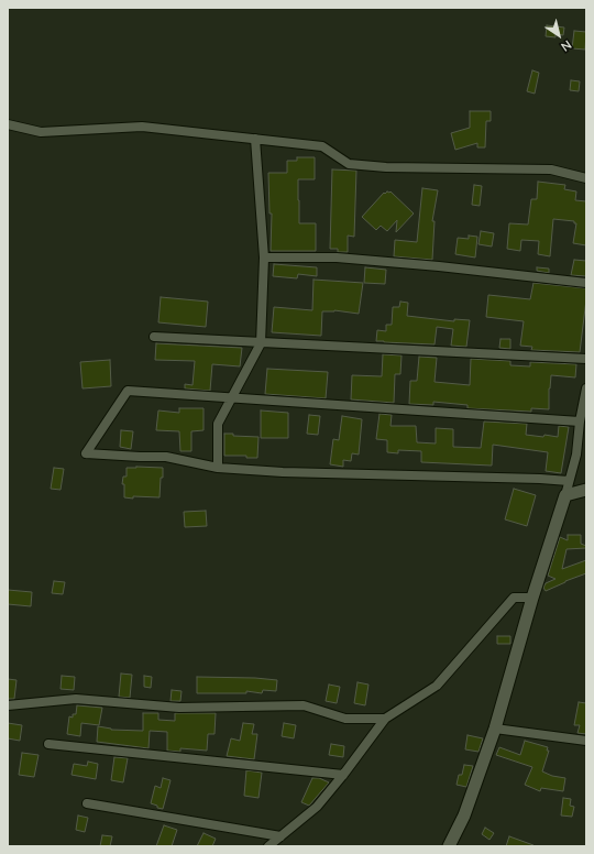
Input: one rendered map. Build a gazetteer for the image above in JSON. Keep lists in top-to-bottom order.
{
  "north": "bottom right"
}
